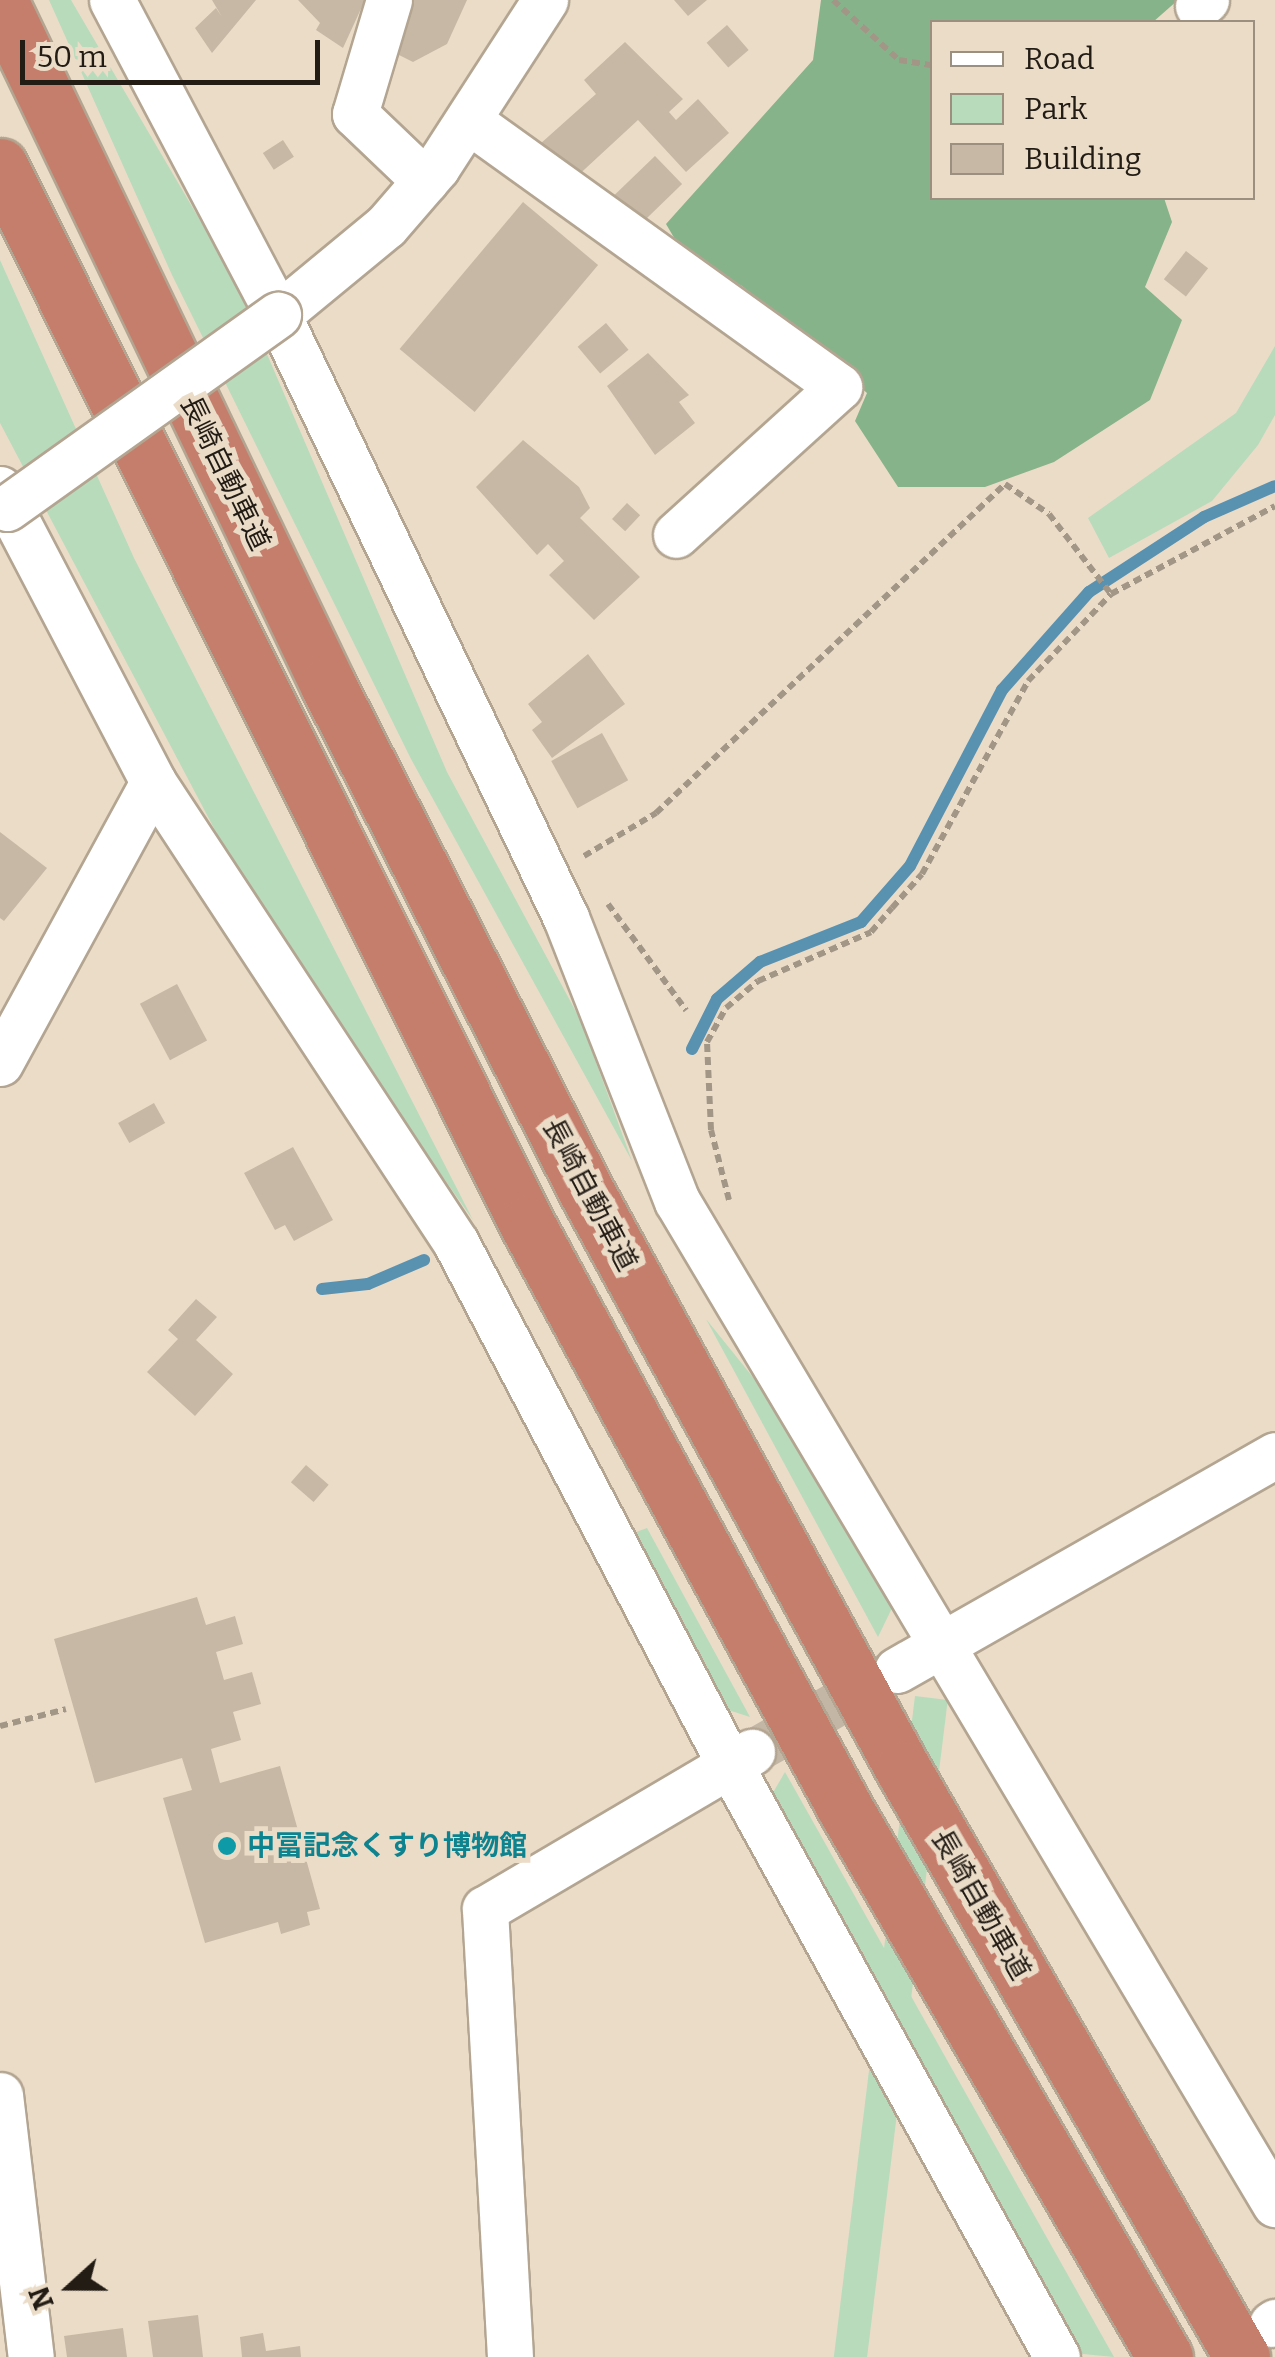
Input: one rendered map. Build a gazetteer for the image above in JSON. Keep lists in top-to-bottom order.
{
  "streets": {
    "highway": ["長崎自動車道"]
  },
  "places": ["中冨記念くすり博物館"],
  "legend": ["Road", "Park", "Building"],
  "scale_bar": "50 m",
  "north": "left"
}
